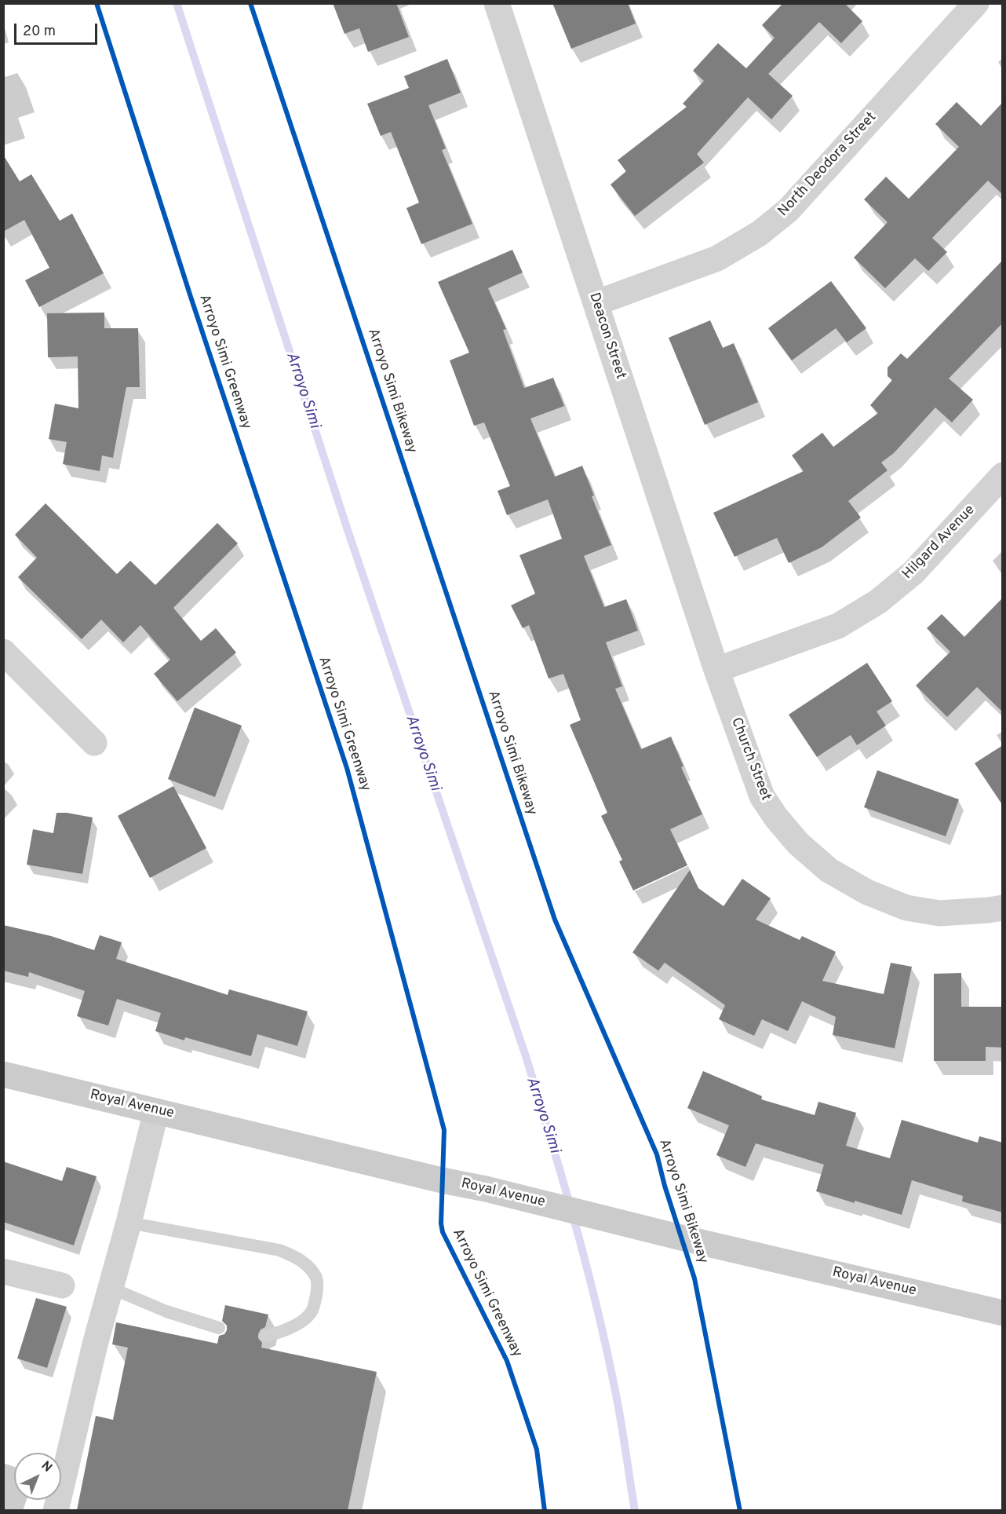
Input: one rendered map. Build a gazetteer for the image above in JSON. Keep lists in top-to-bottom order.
{
  "streets": {
    "main road": ["Royal Avenue"],
    "street": [
      "North Deodora Street",
      "Deacon Street",
      "Hilgard Avenue",
      "Church Street"
    ],
    "cycle path": ["Arroyo Simi Greenway", "Arroyo Simi Bikeway"]
  },
  "crossings": [
    ["North Deodora Street", "Deacon Street"],
    ["Deacon Street", "Hilgard Avenue"],
    ["Deacon Street", "Church Street"],
    ["Hilgard Avenue", "Church Street"]
  ],
  "water": ["Arroyo Simi"],
  "scale_bar": "20 m",
  "north": "top right"
}
